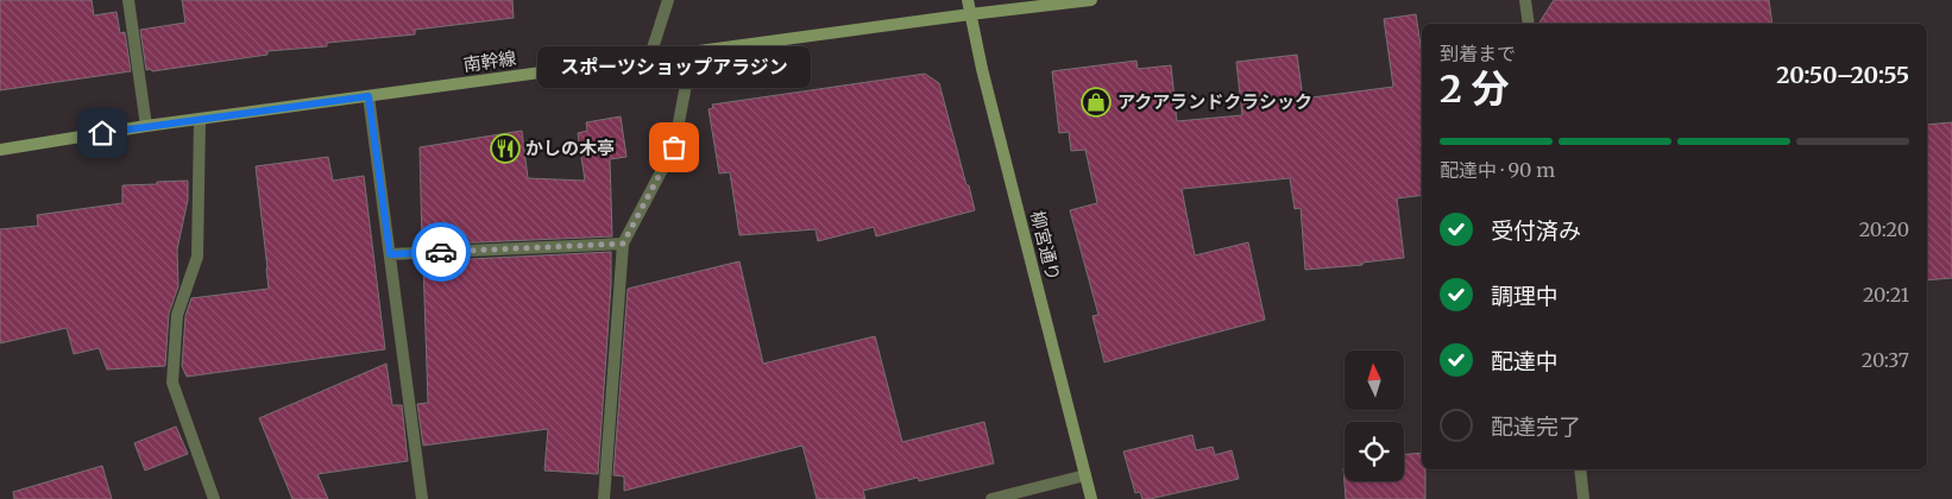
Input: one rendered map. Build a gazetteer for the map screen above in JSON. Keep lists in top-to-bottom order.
{
  "streets": {
    "main road": ["南幹線", "柳宮通り"]
  },
  "crossings": [
    ["南幹線", "柳宮通り"]
  ],
  "places": {
    "shop": ["アクアランドクラシック"],
    "other": ["スポーツショップアラジン"],
    "restaurant": ["かしの木亭"]
  },
  "north": "top",
  "page": {
    "heading": ["2 分", "到着まで", "20:50–20:55"],
    "bubble": "スポーツショップアラジン",
    "bar": "配達中 · 90 m",
    "list": [
      ["受付済み", "20:20"],
      ["調理中", "20:21"],
      ["配達中", "20:37"],
      "配達完了"
    ]
  }
}
